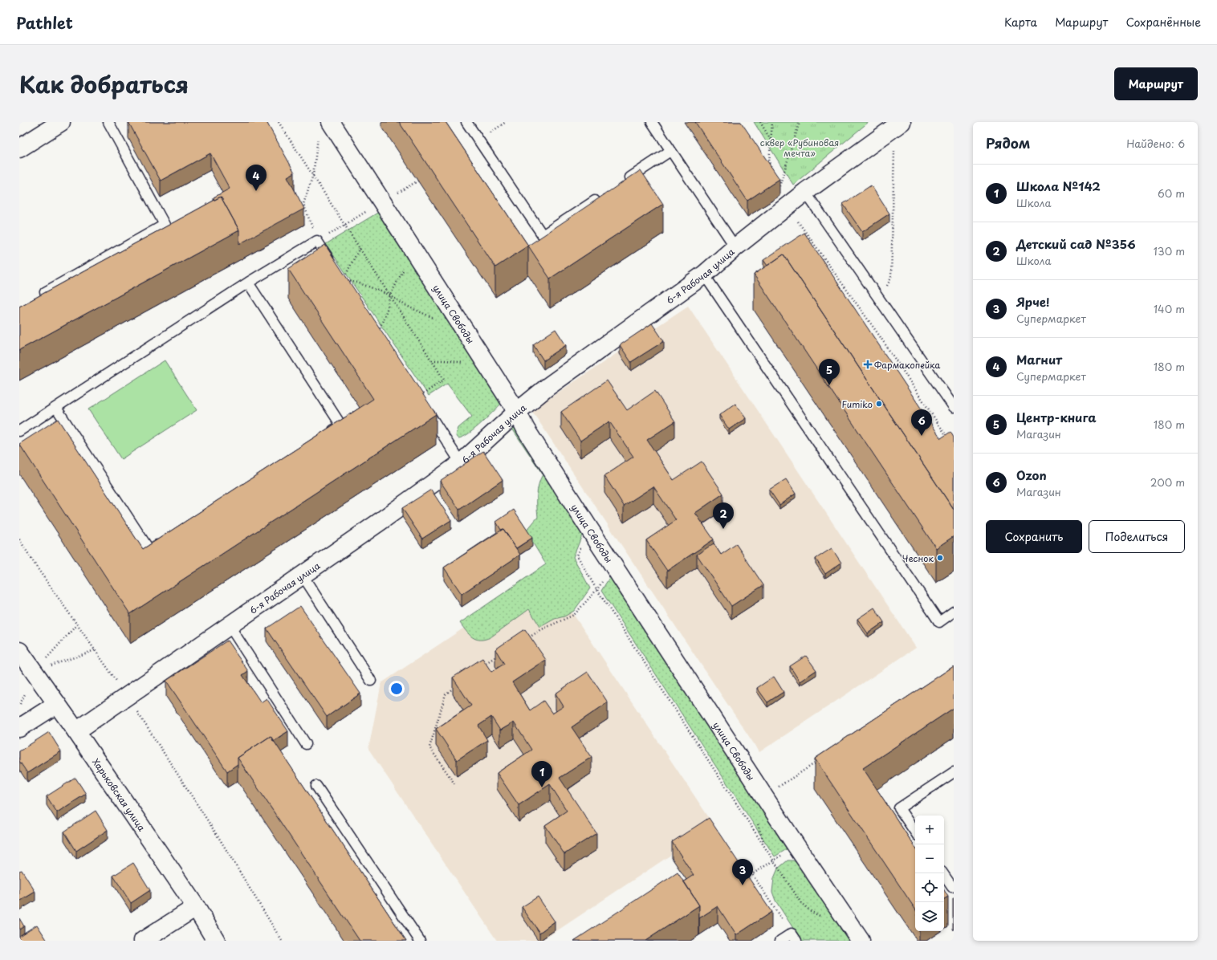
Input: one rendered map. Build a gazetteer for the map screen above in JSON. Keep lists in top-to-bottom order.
{
  "streets": {
    "street": ["6-я Рабочая улица", "улица Свободы", "Харьковская улица"]
  },
  "crossings": [
    ["6-я Рабочая улица", "улица Свободы"],
    ["6-я Рабочая улица", "Харьковская улица"]
  ],
  "parks": ["сквер «Рубиновая мечта»"],
  "places": {
    "health": ["Фармакопейка"],
    "other": ["Fumiko", "Чеснок"]
  },
  "page": {
    "header": "Pathlet",
    "nav": ["Карта", "Маршрут", "Сохранённые"],
    "title": "Как добраться",
    "buttons": [
      "Маршрут",
      ["Сохранить", "Поделиться"]
    ],
    "heading": ["Рядом", "Найдено: 6"],
    "list": [
      {
        "mark": "1",
        "name": "Школа №142",
        "note": "Школа",
        "value": "60 m"
      },
      {
        "mark": "2",
        "name": "Детский сад №356",
        "note": "Школа",
        "value": "130 m"
      },
      {
        "mark": "3",
        "name": "Ярче!",
        "note": "Супермаркет",
        "value": "140 m"
      },
      {
        "mark": "4",
        "name": "Магнит",
        "note": "Супермаркет",
        "value": "180 m"
      },
      {
        "mark": "5",
        "name": "Центр-книга",
        "note": "Магазин",
        "value": "180 m"
      },
      {
        "mark": "6",
        "name": "Ozon",
        "note": "Магазин",
        "value": "200 m"
      }
    ],
    "pins": [
      "4",
      "5",
      "6",
      "2",
      "1",
      "3"
    ],
    "map_buttons": ["+", "−"]
  }
}
